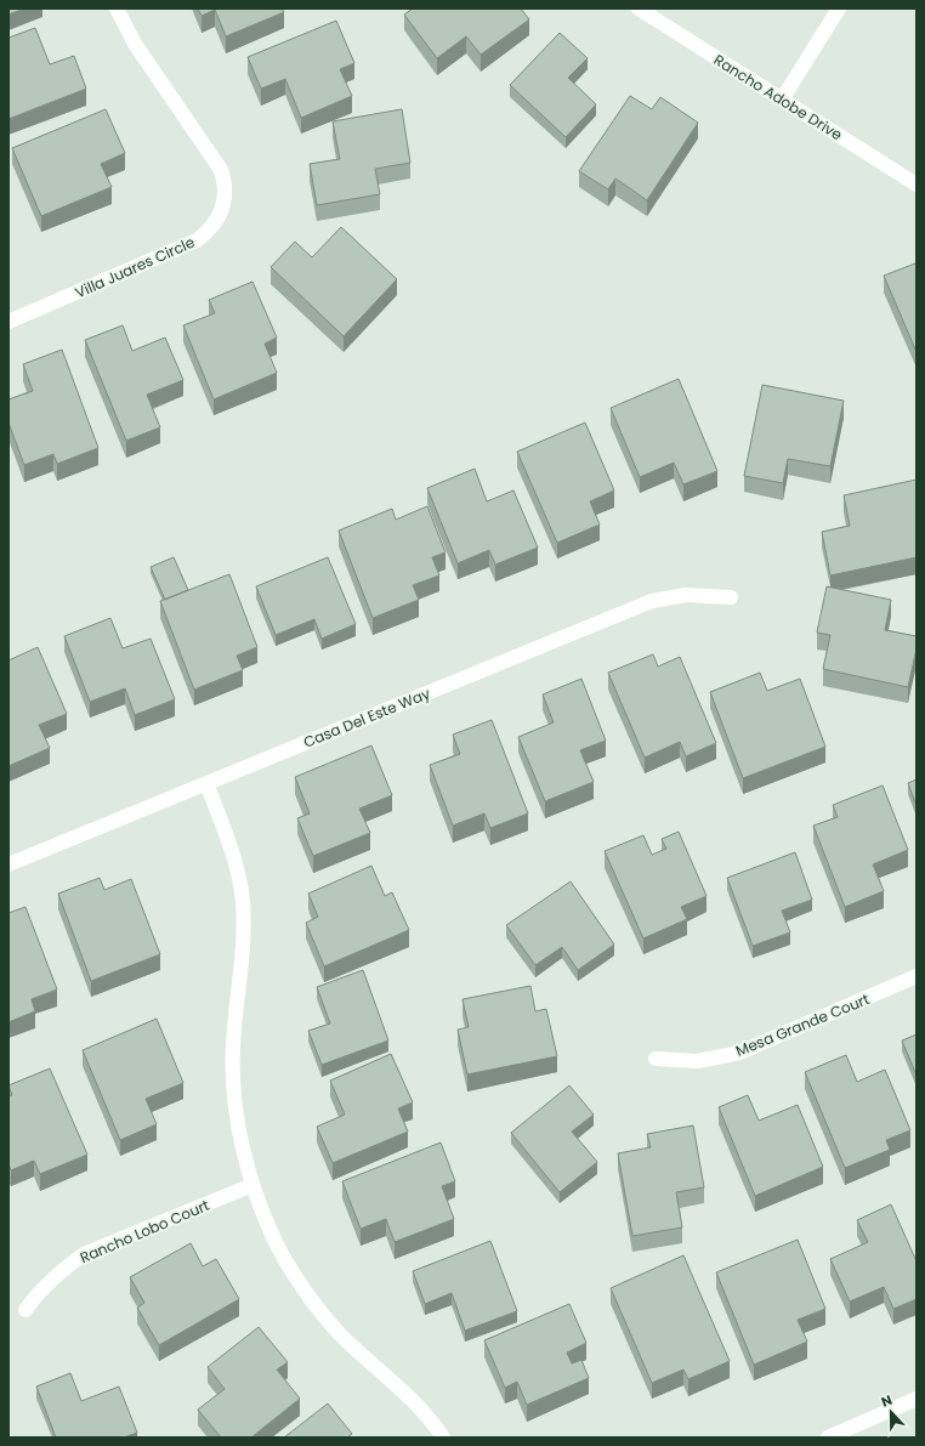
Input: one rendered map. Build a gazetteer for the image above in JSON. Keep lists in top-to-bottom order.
{
  "streets": {
    "street": [
      "Rancho Adobe Drive",
      "Villa Juares Circle",
      "Casa Del Este Way",
      "Mesa Grande Court",
      "Rancho Lobo Court"
    ]
  },
  "north": "top"
}
